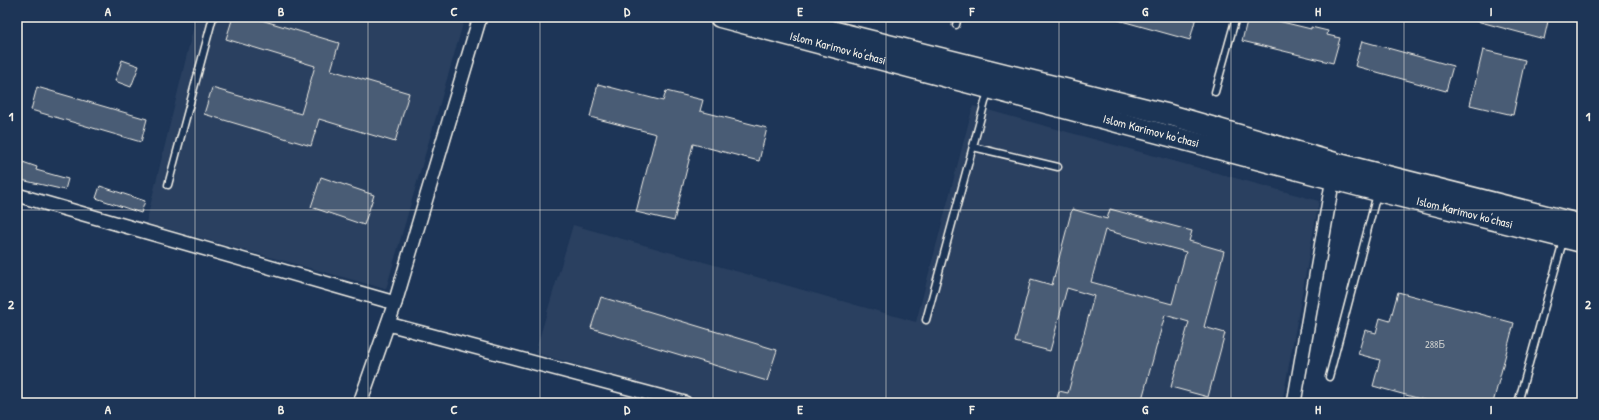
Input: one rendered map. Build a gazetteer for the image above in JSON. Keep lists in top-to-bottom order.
{
  "streets": {
    "main road": ["Islom Karimov ko'chasi"]
  },
  "house_numbers": ["288Б"],
  "grid": {
    "columns": [
      "A",
      "B",
      "C",
      "D",
      "E",
      "F",
      "G",
      "H",
      "I"
    ],
    "rows": ["1", "2"]
  }
}
